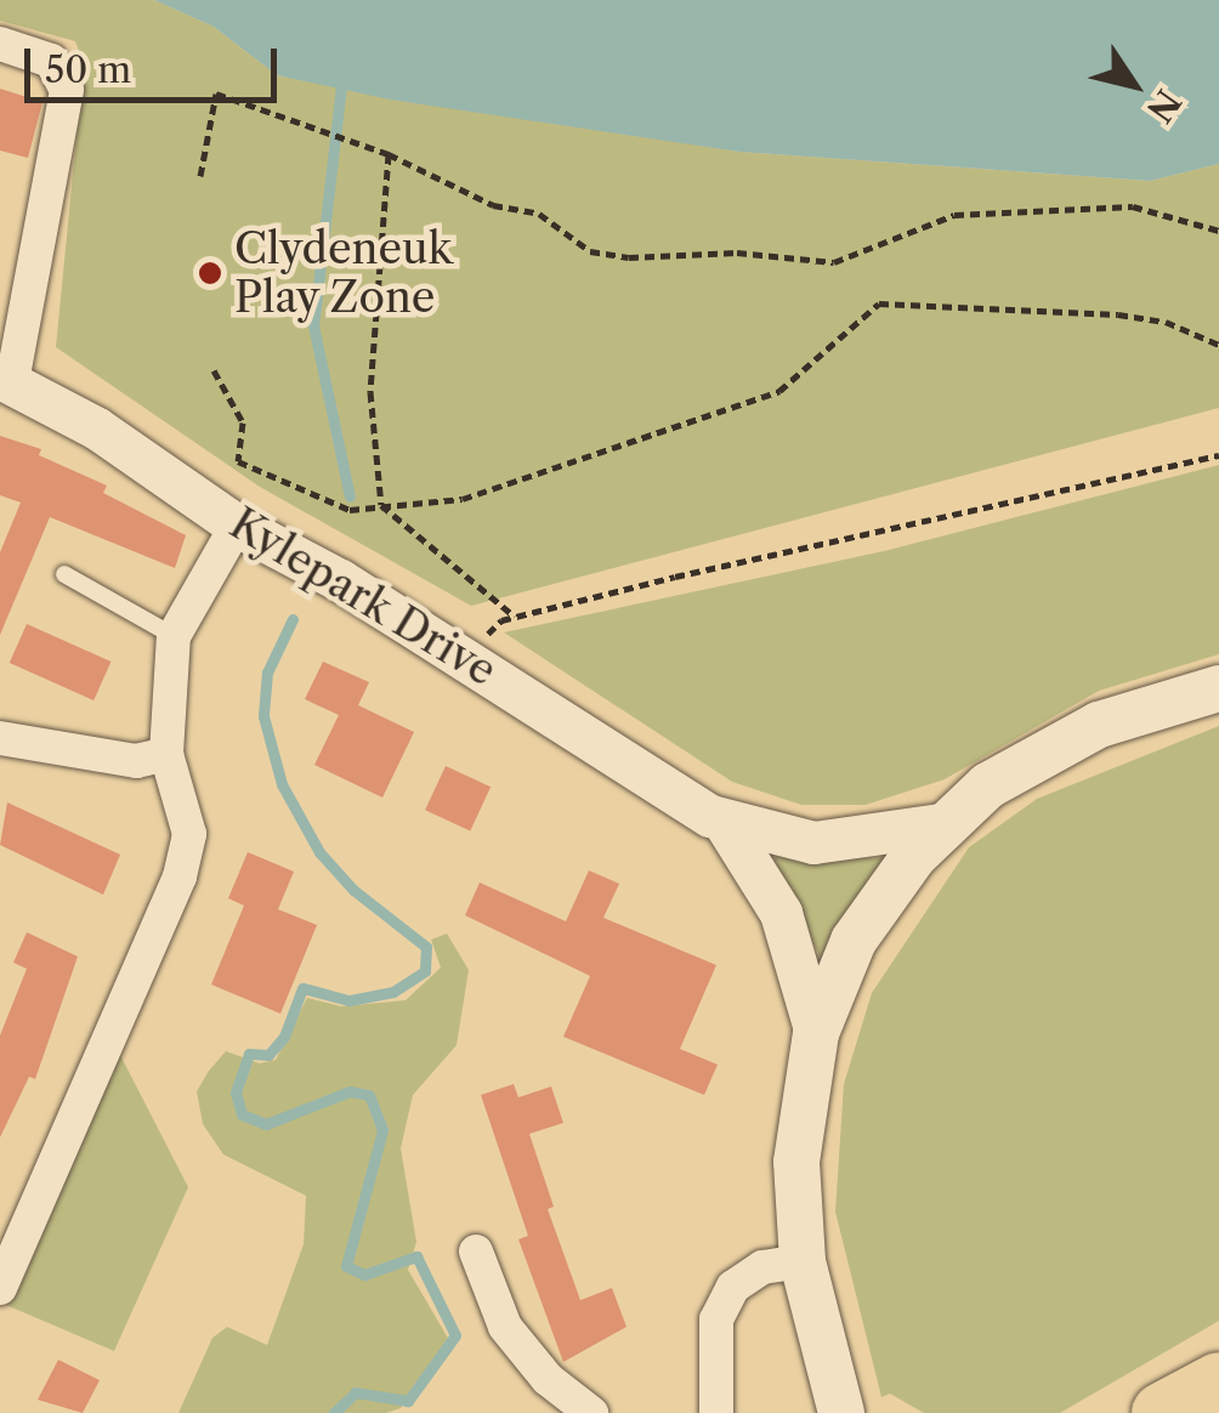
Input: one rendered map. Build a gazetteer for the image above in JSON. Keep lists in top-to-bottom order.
{
  "streets": {
    "street": ["Kylepark Drive"]
  },
  "places": ["Clydeneuk Play Zone"],
  "scale_bar": "50 m",
  "north": "bottom right"
}
